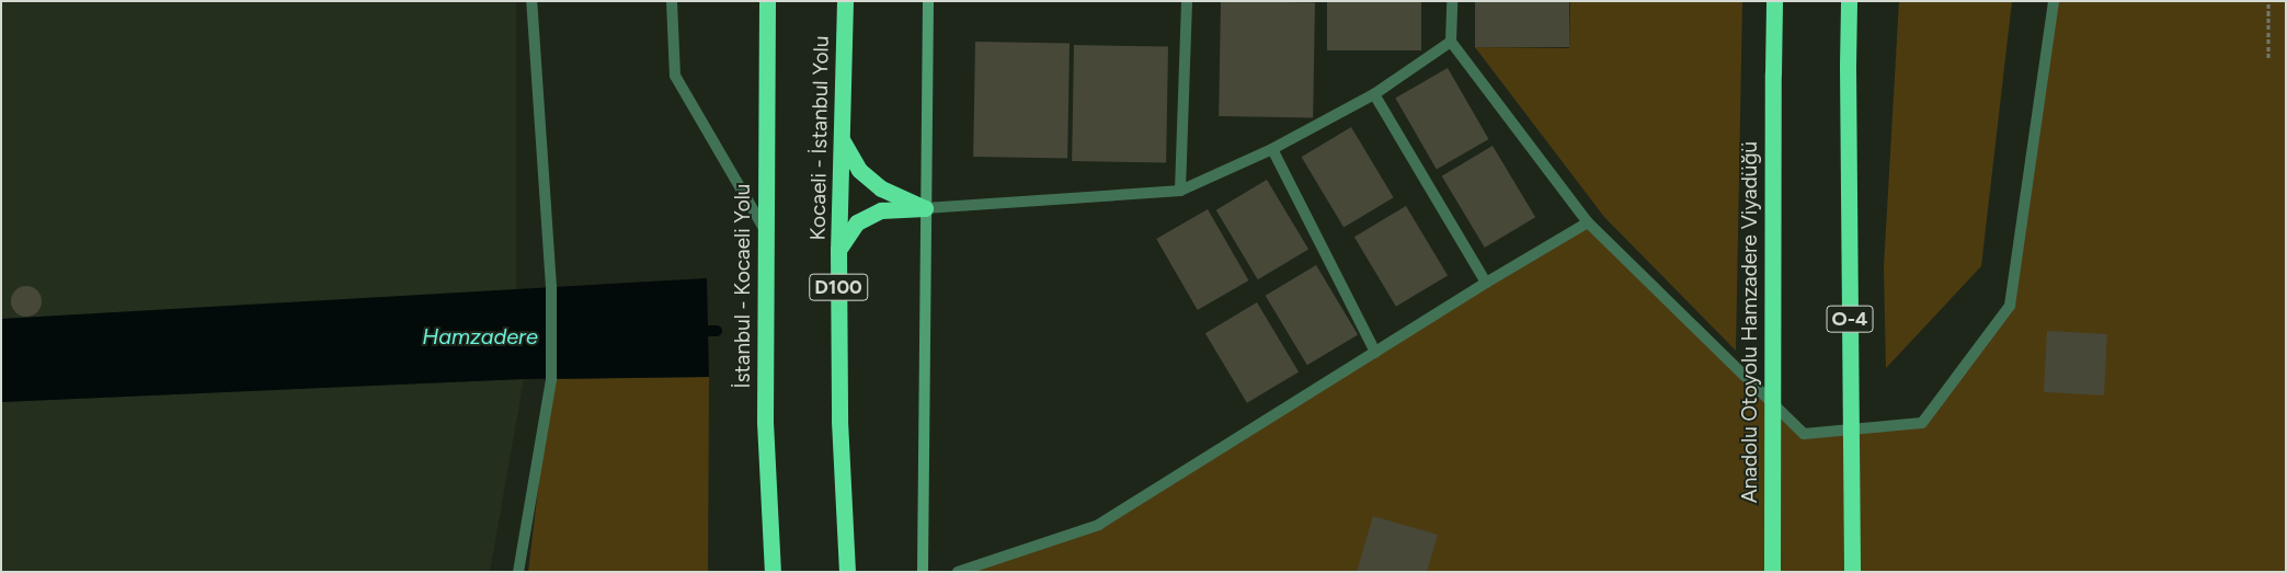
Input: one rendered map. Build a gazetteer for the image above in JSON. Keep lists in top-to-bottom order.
{
  "streets": {
    "highway": [
      "Kocaeli - İstanbul Yolu",
      "İstanbul - Kocaeli Yolu",
      "D100",
      "O-4",
      "Anadolu Otoyolu Hamzadere Viyadüğü"
    ]
  },
  "water": ["Hamzadere"]
}
